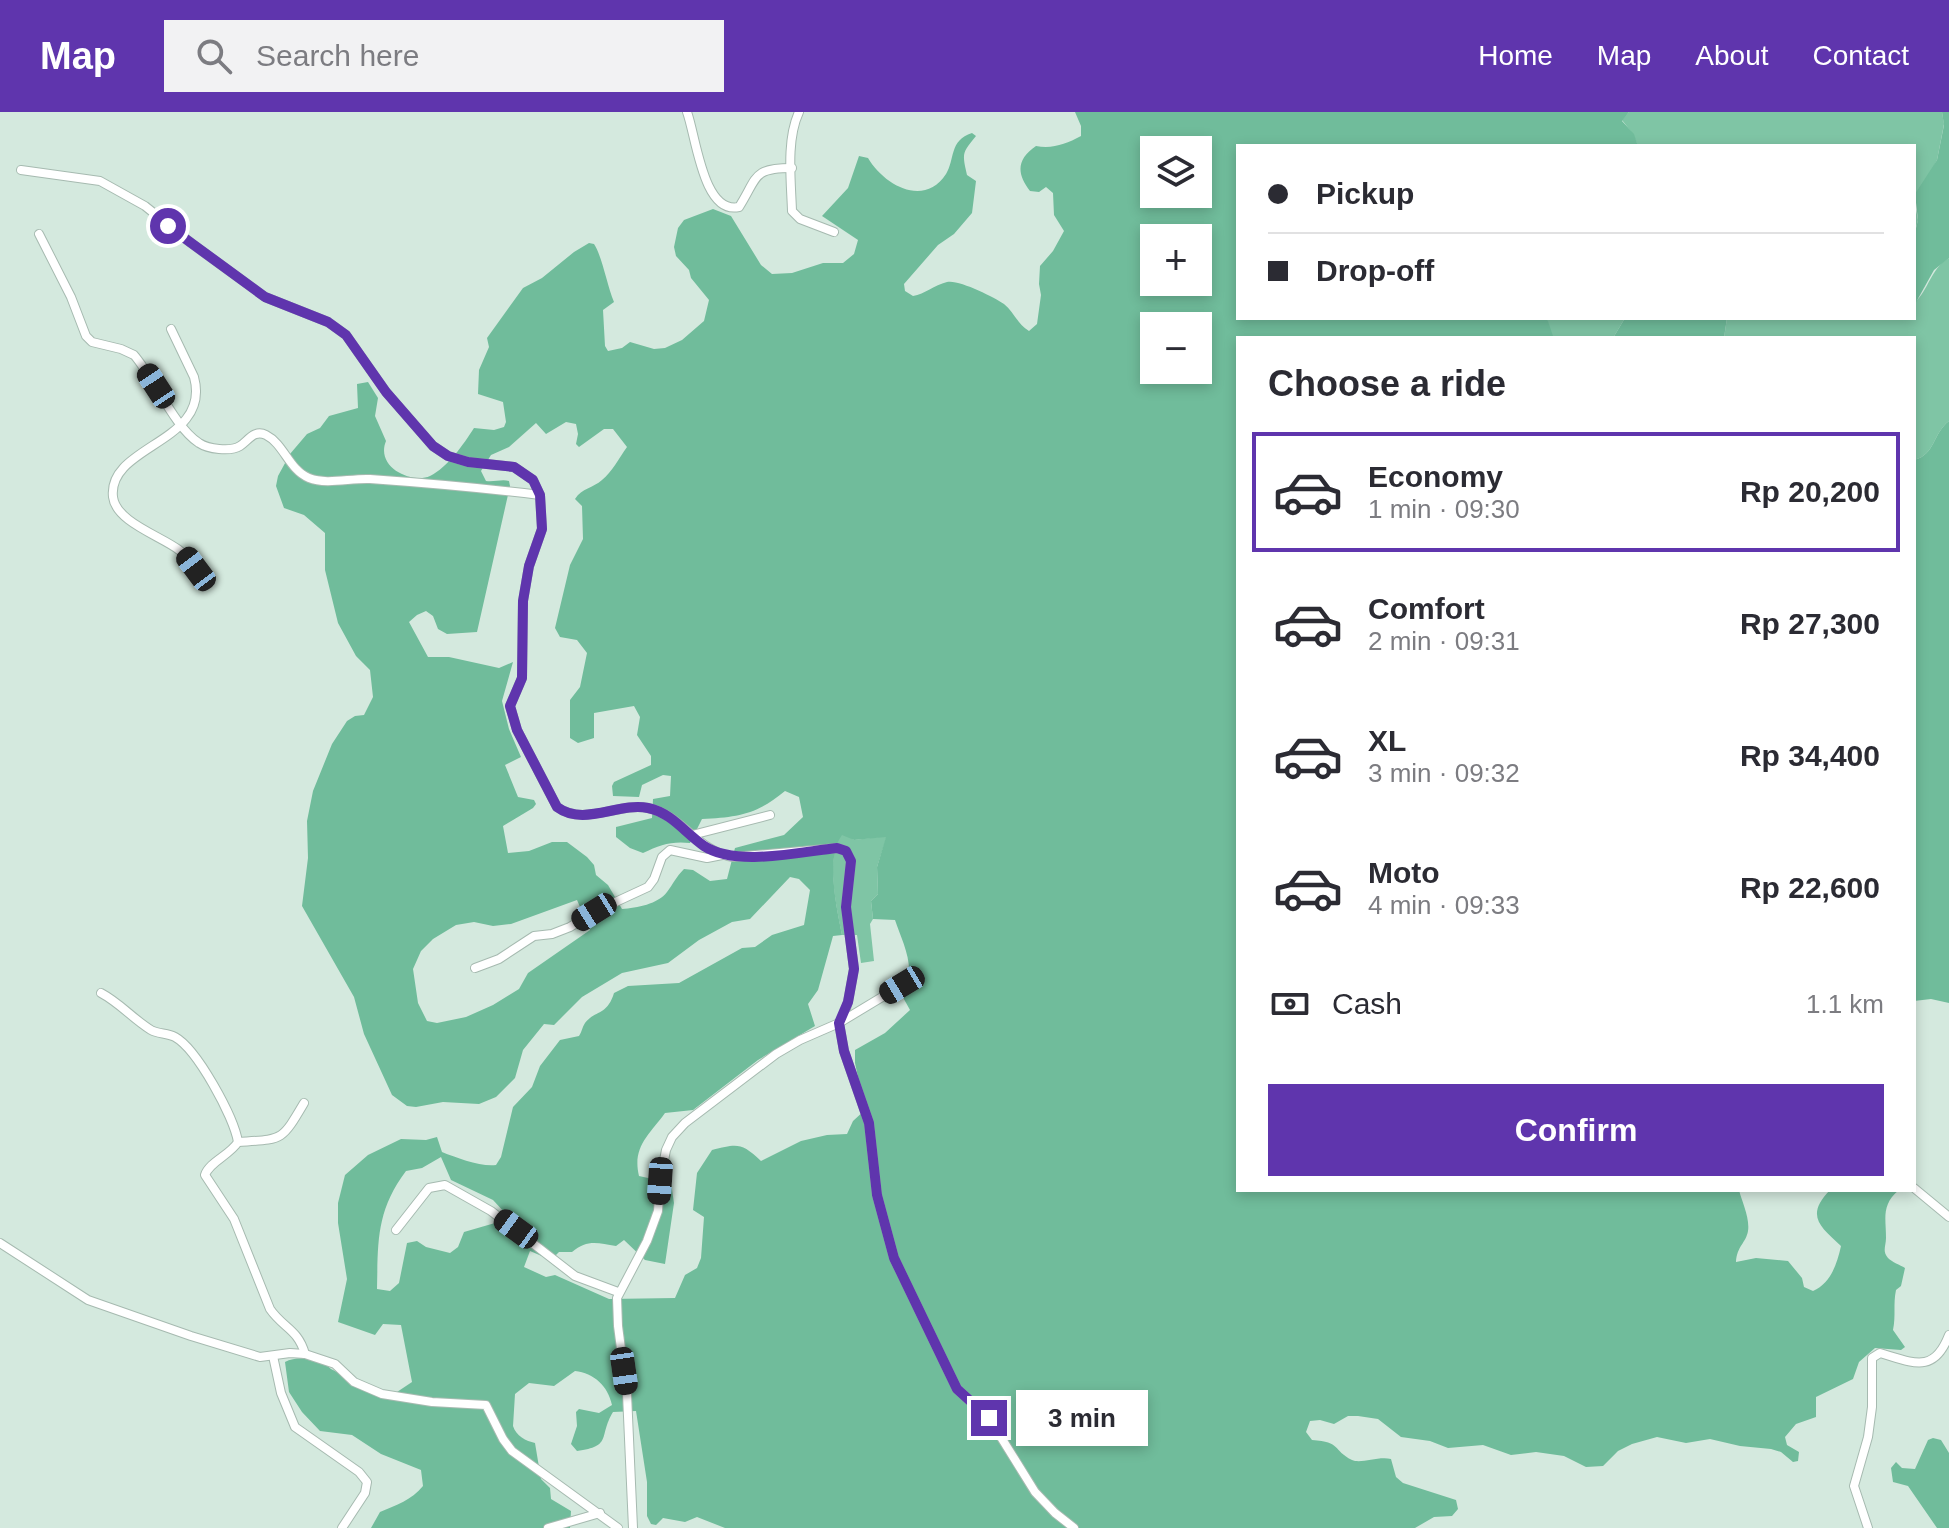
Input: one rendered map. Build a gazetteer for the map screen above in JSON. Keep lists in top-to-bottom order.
{
  "page": {
    "header": "Map",
    "search": "Search here",
    "nav": [
      "Home",
      "Map",
      "About",
      "Contact"
    ],
    "map_buttons": ["+", "−"],
    "banner": ["Pickup", "Drop-off"],
    "heading": "Choose a ride",
    "list": [
      {
        "name": "Economy",
        "note": "1 min · 09:30",
        "value": "Rp 20,200"
      },
      {
        "name": "Comfort",
        "note": "2 min · 09:31",
        "value": "Rp 27,300"
      },
      {
        "name": "XL",
        "note": "3 min · 09:32",
        "value": "Rp 34,400"
      },
      {
        "name": "Moto",
        "note": "4 min · 09:33",
        "value": "Rp 22,600"
      }
    ],
    "pay": ["Cash", "1.1 km"],
    "buttons": "Confirm",
    "bubble": "3 min"
  }
}
